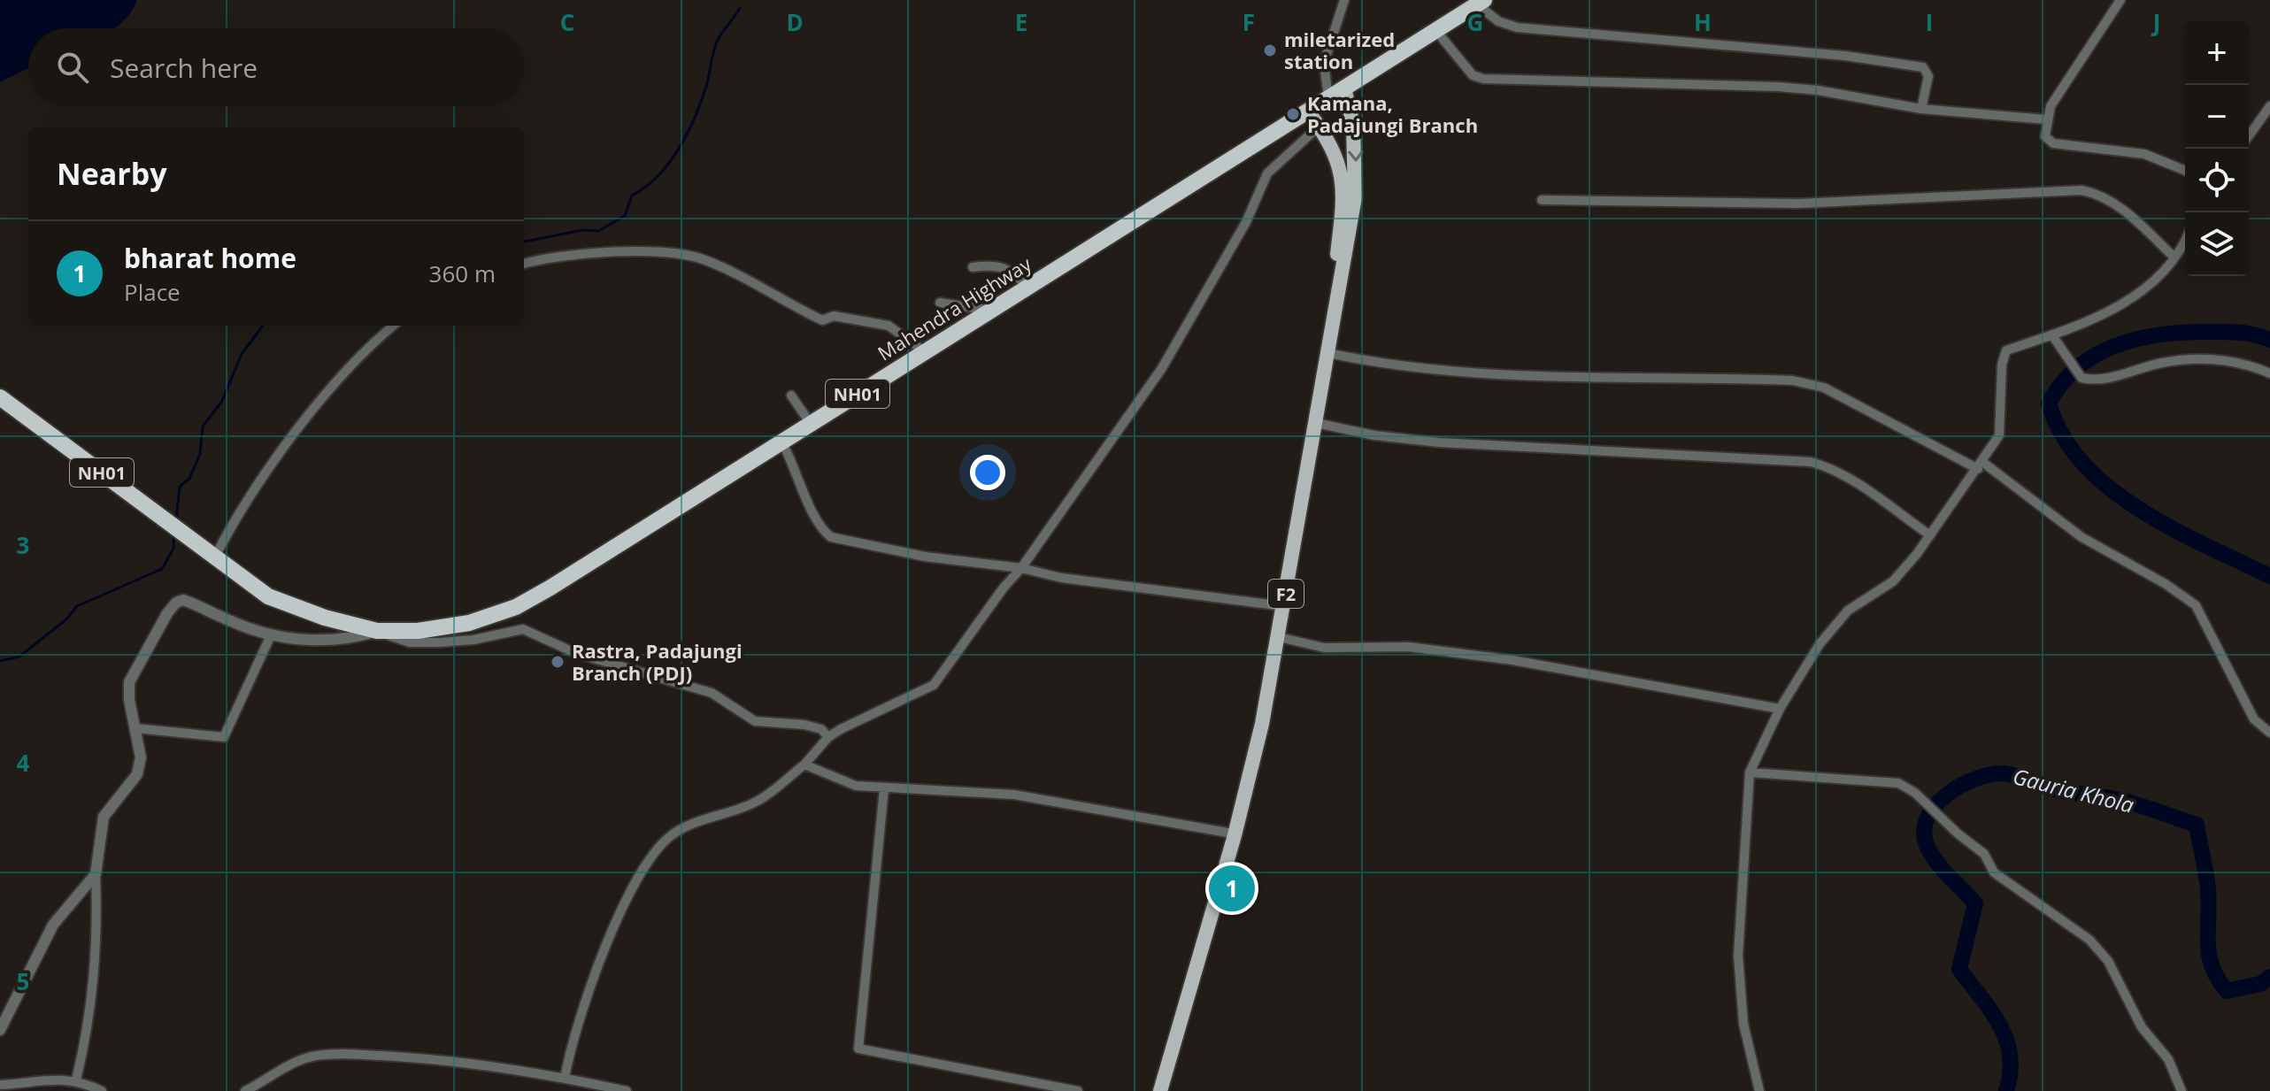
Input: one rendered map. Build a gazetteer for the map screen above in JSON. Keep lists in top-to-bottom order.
{
  "streets": {
    "highway": ["Mahendra Highway", "NH01"],
    "main road": ["F2"]
  },
  "crossings": [
    ["Mahendra Highway", "NH01"],
    ["Mahendra Highway", "F2"]
  ],
  "water": ["Gauria Khola"],
  "places": ["miletarized station", "Kamana, Padajungi Branch", "Rastra, Padajungi Branch (PDJ)"],
  "page": {
    "map_buttons": ["+", "−"],
    "search": "Search here",
    "heading": "Nearby",
    "list": [
      {
        "mark": "1",
        "name": "bharat home",
        "note": "Place",
        "value": "360 m"
      }
    ],
    "pins": "1"
  },
  "grid": {
    "columns": [
      "C",
      "D",
      "E",
      "F",
      "G",
      "H",
      "I",
      "J"
    ],
    "rows": ["3", "4", "5"]
  }
}
